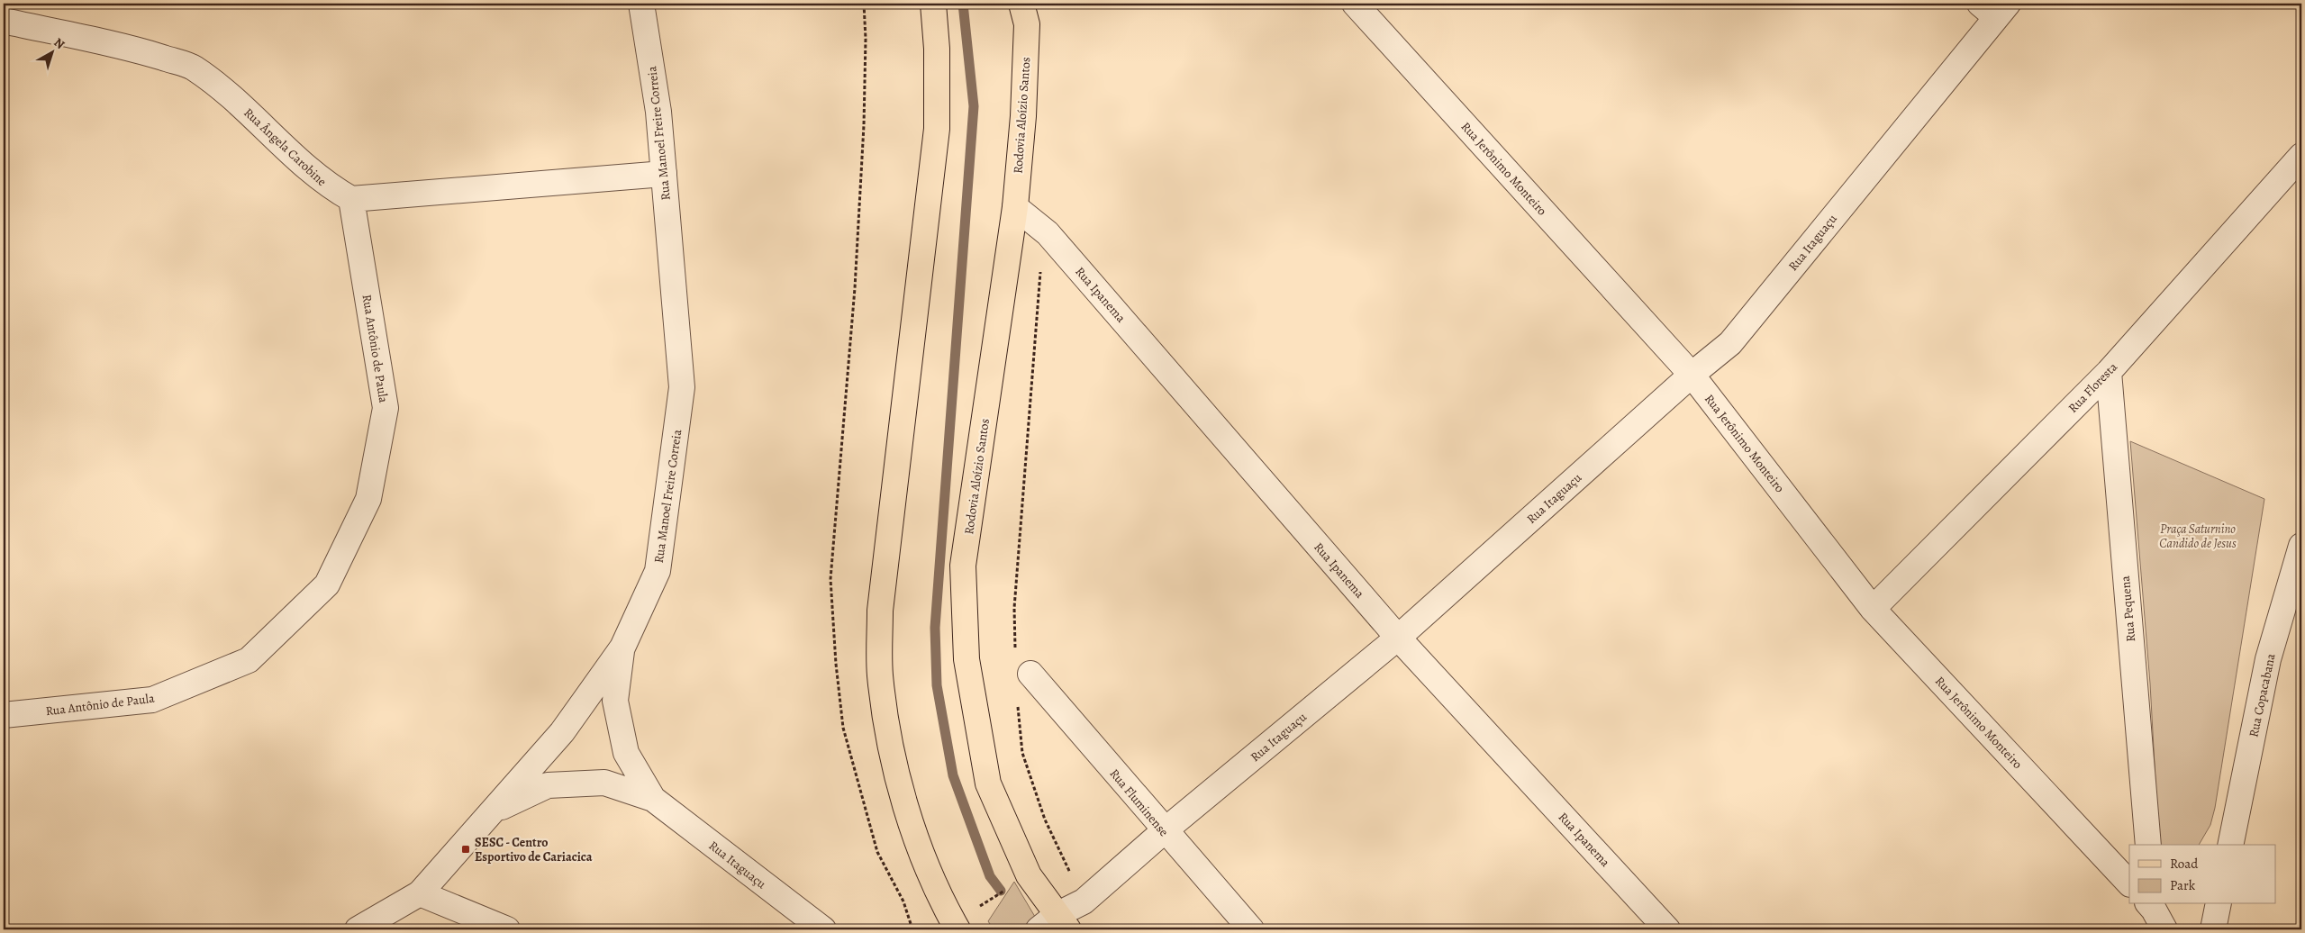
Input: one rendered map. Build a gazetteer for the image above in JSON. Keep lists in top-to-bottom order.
{
  "streets": {
    "main road": ["Rodovia Aloízio Santos"],
    "street": [
      "Rua Manoel Freire Correia",
      "Rua Ângela Carobine",
      "Rua Jerônimo Monteiro",
      "Rua Itaguaçu",
      "Rua Ipanema",
      "Rua Antônio de Paula",
      "Rua Floresta",
      "Rua Pequena",
      "Rua Copacabana",
      "Rua Fluminense"
    ]
  },
  "crossings": [
    ["Rodovia Aloízio Santos", "Rua Itaguaçu"],
    ["Rodovia Aloízio Santos", "Rua Ipanema"],
    ["Rua Manoel Freire Correia", "Rua Itaguaçu"],
    ["Rua Ângela Carobine", "Rua Antônio de Paula"],
    ["Rua Jerônimo Monteiro", "Rua Itaguaçu"],
    ["Rua Jerônimo Monteiro", "Rua Floresta"],
    ["Rua Itaguaçu", "Rua Ipanema"],
    ["Rua Itaguaçu", "Rua Fluminense"],
    ["Rua Floresta", "Rua Pequena"]
  ],
  "parks": ["Praça Saturnino Candido de Jesus"],
  "places": {
    "transit": ["SESC - Centro Esportivo de Cariacica"]
  },
  "legend": ["Road", "Park"],
  "north": "top right"
}
